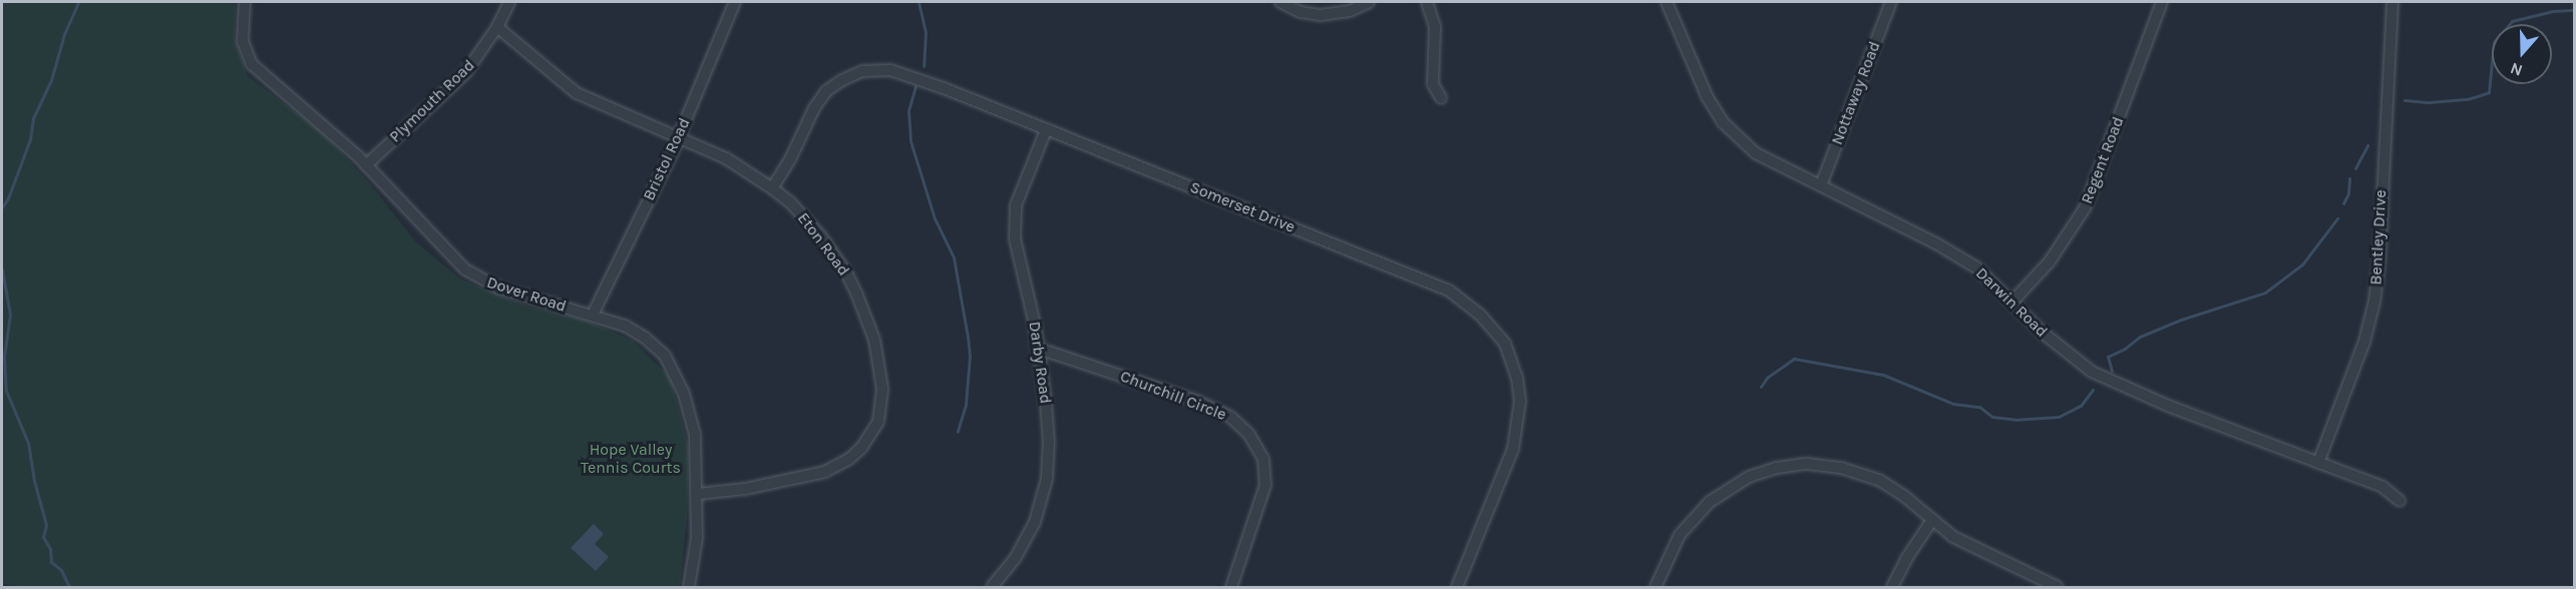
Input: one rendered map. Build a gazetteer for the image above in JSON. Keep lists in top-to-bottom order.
{
  "streets": {
    "street": [
      "Nottaway Road",
      "Plymouth Road",
      "Bristol Road",
      "Regent Road",
      "Somerset Drive",
      "Bentley Drive",
      "Eton Road",
      "Dover Road",
      "Darwin Road",
      "Darby Road",
      "Churchill Circle"
    ]
  },
  "crossings": [
    ["Nottaway Road", "Darwin Road"],
    ["Plymouth Road", "Eton Road"],
    ["Plymouth Road", "Dover Road"],
    ["Bristol Road", "Eton Road"],
    ["Bristol Road", "Dover Road"],
    ["Regent Road", "Darwin Road"],
    ["Somerset Drive", "Eton Road"],
    ["Somerset Drive", "Darby Road"],
    ["Bentley Drive", "Darwin Road"],
    ["Eton Road", "Dover Road"],
    ["Darby Road", "Churchill Circle"]
  ],
  "parks": ["Hope Valley Tennis Courts"],
  "north": "bottom"
}
